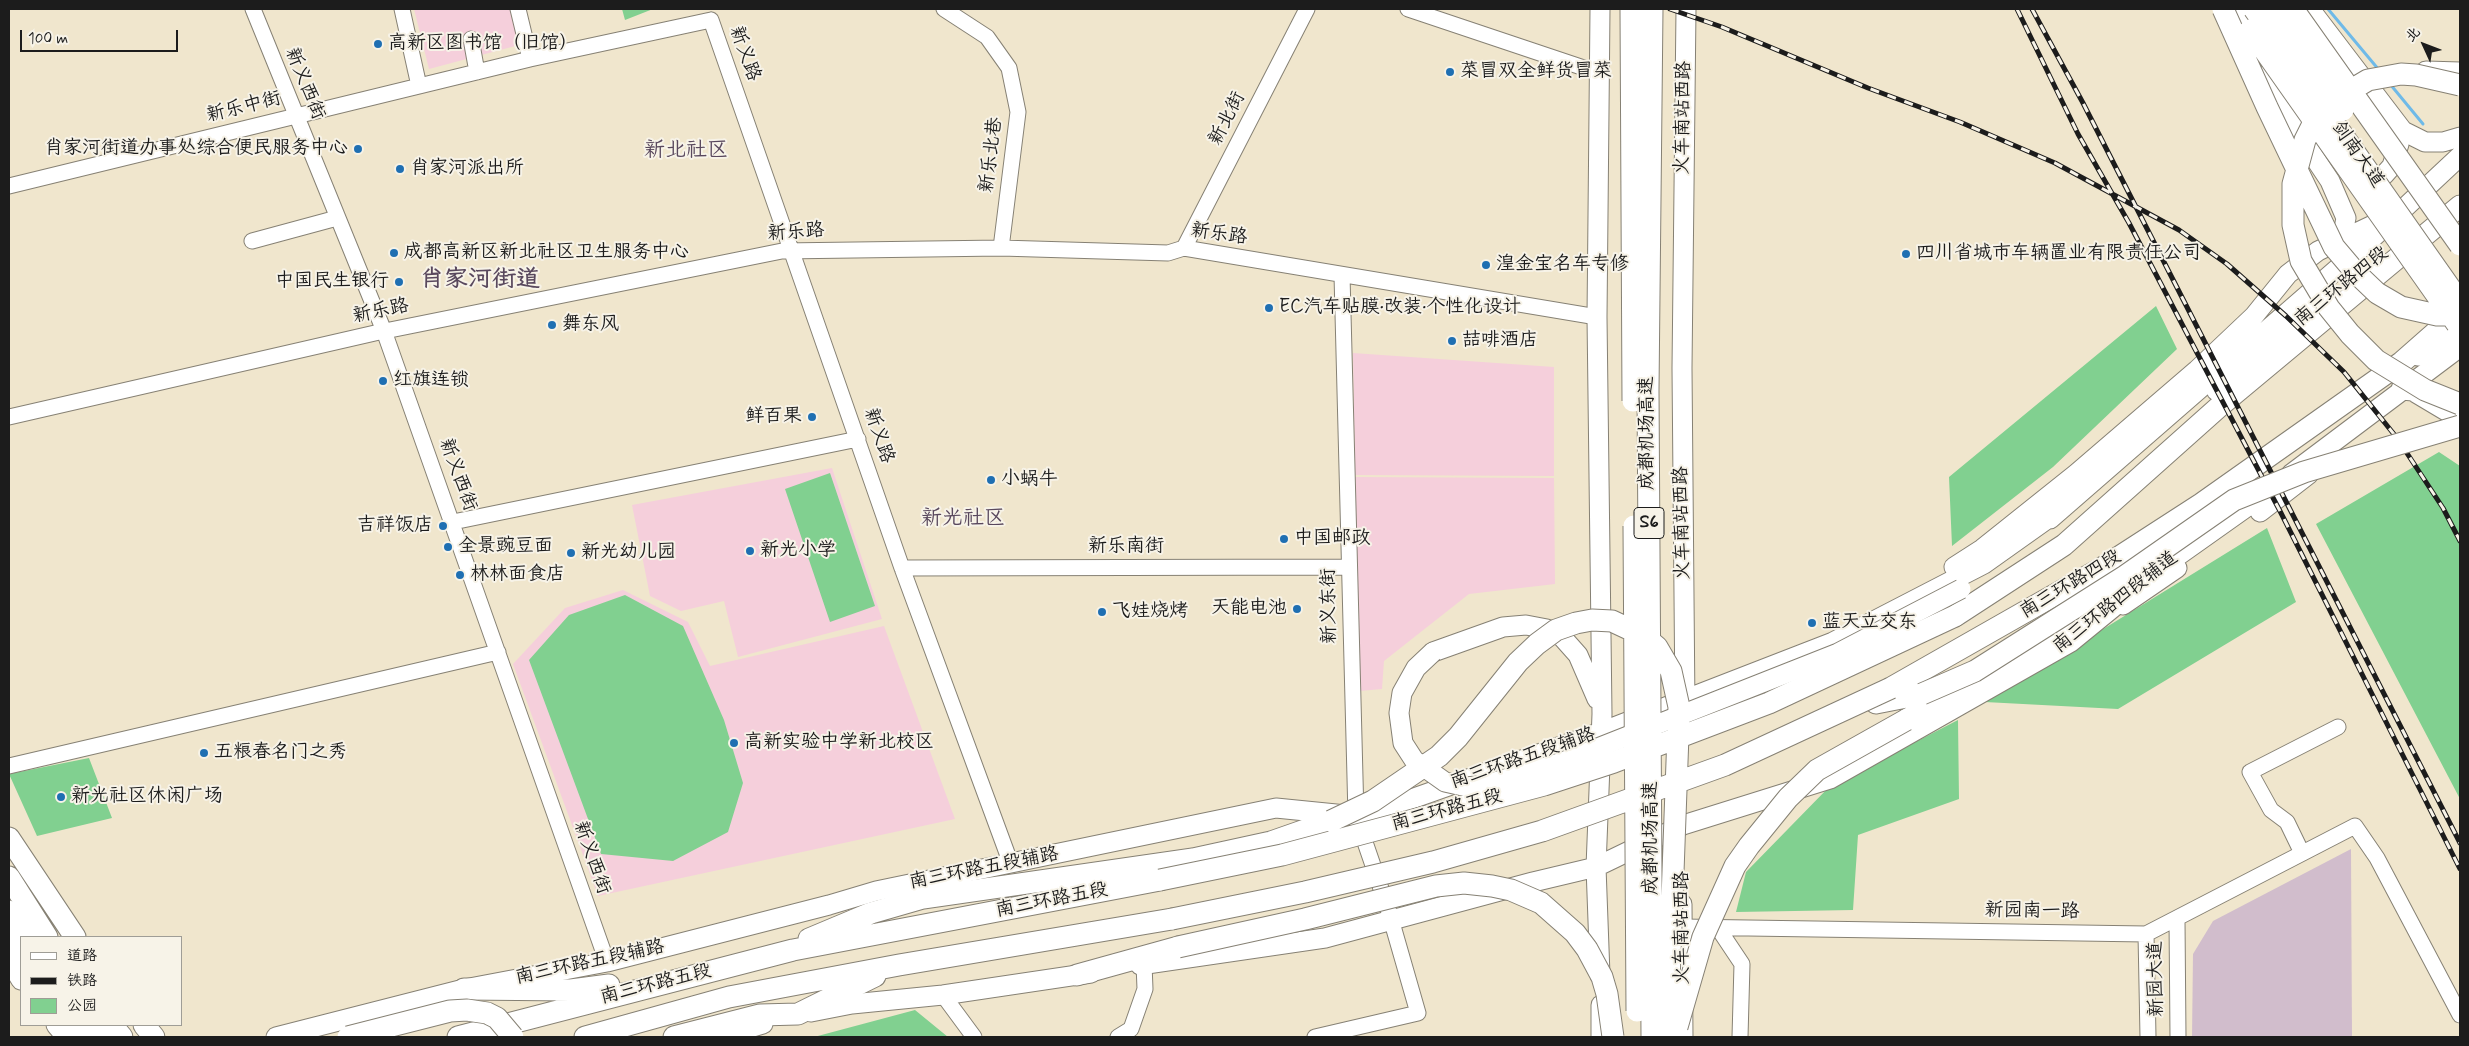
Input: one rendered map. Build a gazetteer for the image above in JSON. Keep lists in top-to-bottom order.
{
  "streets": {
    "highway": [
      "剑南大道",
      "南三环路四段",
      "成都机场高速",
      "S6",
      "南三环路五段"
    ],
    "main road": ["火车南站西路", "南三环路四段辅道", "南三环路五段辅路"],
    "street": [
      "新义路",
      "新义西街",
      "新乐中街",
      "新北街",
      "新乐北巷",
      "新乐路",
      "新乐南街",
      "新义东街",
      "新园南一路",
      "新园大道"
    ]
  },
  "crossings": [
    ["新义路", "新乐中街"],
    ["新义路", "新乐路"],
    ["新义路", "新乐南街"],
    ["新义路", "南三环路五段辅路"],
    ["新义西街", "新乐中街"],
    ["新义西街", "新乐路"],
    ["新义西街", "南三环路五段辅路"],
    ["火车南站西路", "南三环路四段辅道"],
    ["火车南站西路", "南三环路五段辅路"],
    ["火车南站西路", "新园南一路"],
    ["新北街", "新乐路"],
    ["新乐北巷", "新乐路"],
    ["新乐路", "新义东街"],
    ["南三环路四段", "南三环路五段"],
    ["新乐南街", "新义东街"],
    ["新义东街", "南三环路五段辅路"],
    ["新园南一路", "新园大道"]
  ],
  "districts": ["新北社区", "肖家河街道", "新光社区"],
  "places": [
    "高新区图书馆（旧馆）",
    "菜冒双全鲜货冒菜",
    "肖家河街道办事处综合便民服务中心",
    "肖家河派出所",
    "成都高新区新北社区卫生服务中心",
    "四川省城市车辆置业有限责任公司",
    "湟金宝名车专修",
    "中国民生银行",
    "EC汽车贴膜·改装·个性化设计",
    "舞东风",
    "喆啡酒店",
    "红旗连锁",
    "鲜百果",
    "小蜗牛",
    "吉祥饭店",
    "中国邮政",
    "全景豌豆面",
    "新光小学",
    "新光幼儿园",
    "林林面食店",
    "天能电池",
    "飞娃烧烤",
    "蓝天立交东",
    "高新实验中学新北校区",
    "五粮春名门之秀",
    "新光社区休闲广场"
  ],
  "legend": ["道路", "铁路", "公园"],
  "scale_bar": "100 m",
  "north": "top left"
}
